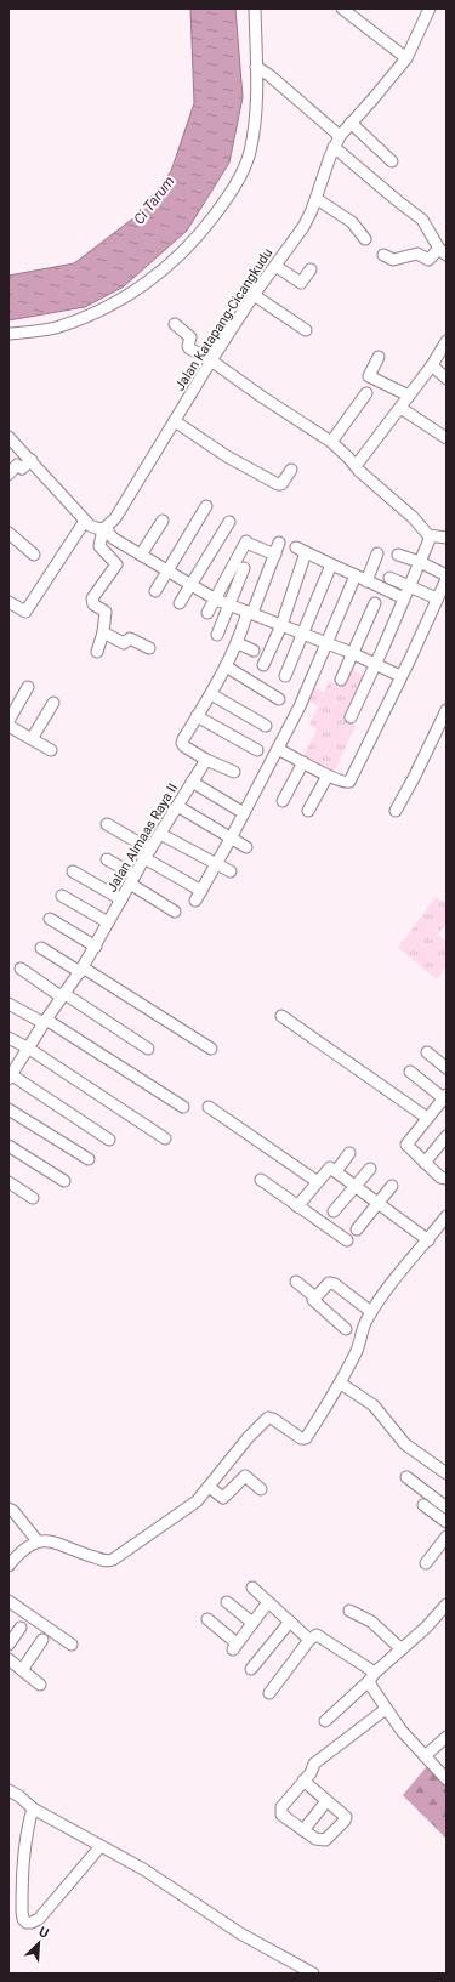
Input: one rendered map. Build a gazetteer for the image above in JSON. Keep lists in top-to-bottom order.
{
  "streets": {
    "street": ["Jalan Katapang-Cicangkudu", "Jalan Almaas Raya II"]
  },
  "water": ["Ci Tarum"],
  "north": "top right"
}
